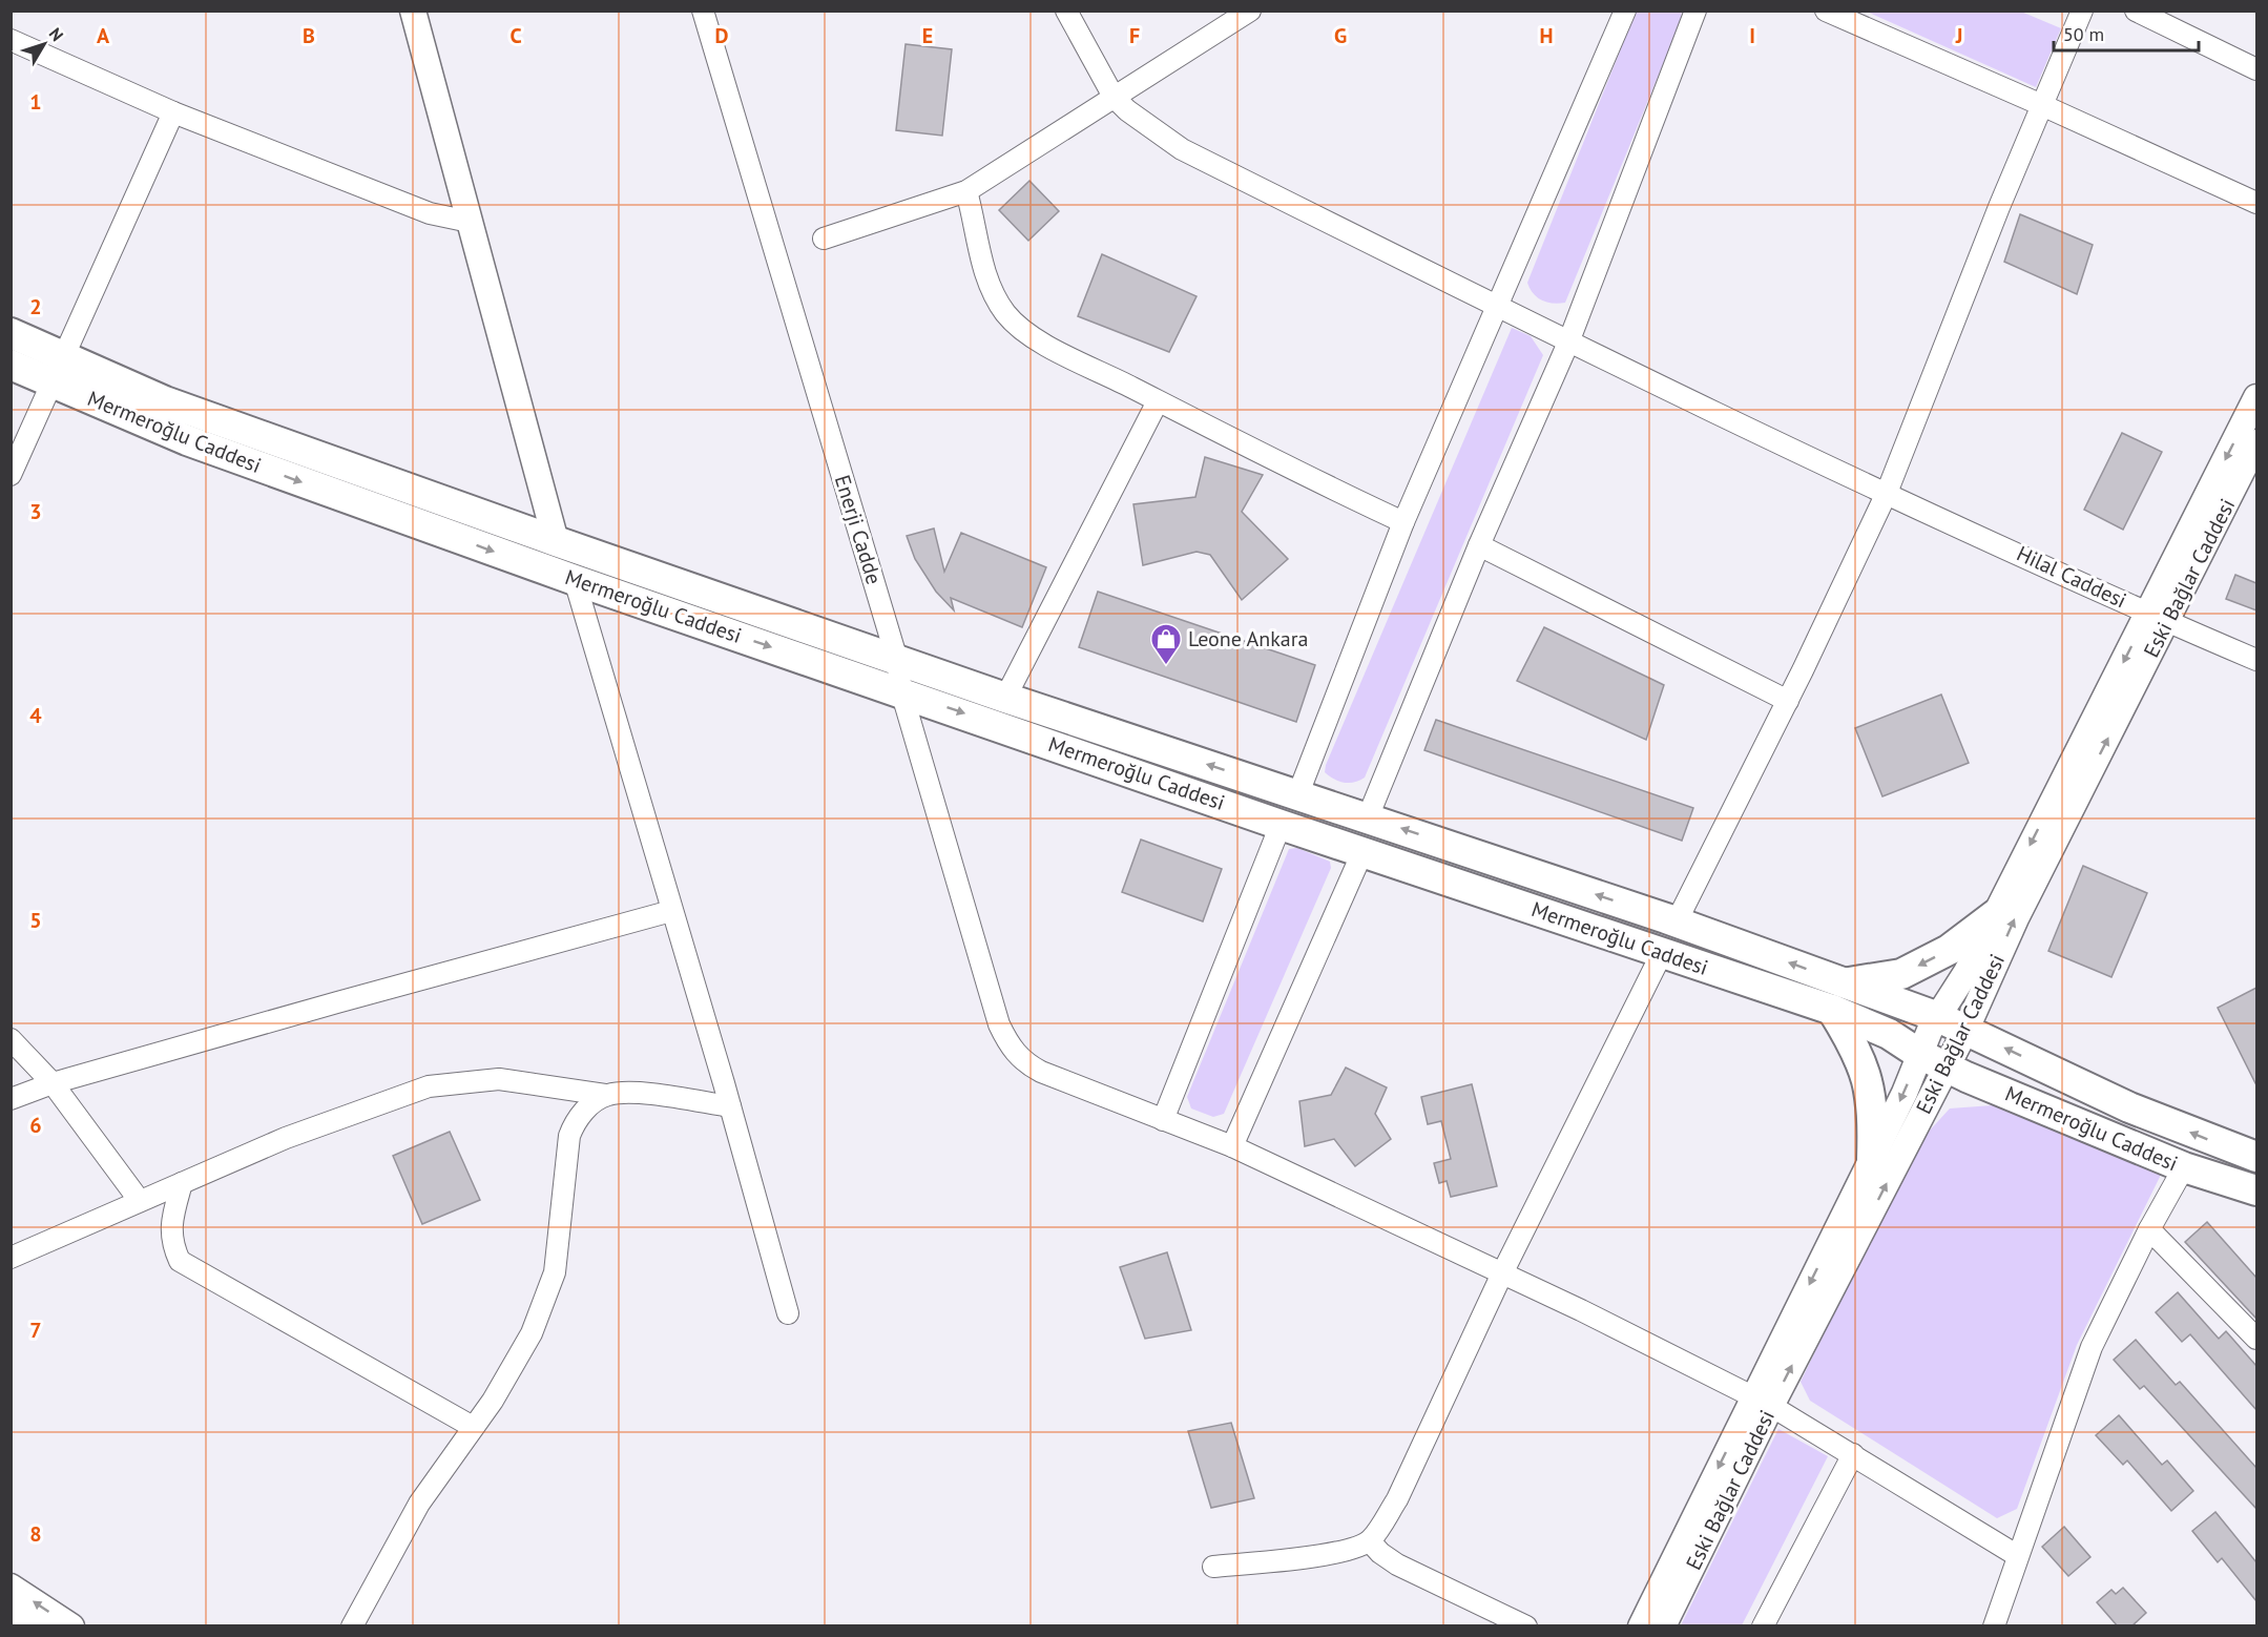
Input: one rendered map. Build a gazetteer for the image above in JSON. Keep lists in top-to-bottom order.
{
  "streets": {
    "main road": ["Mermeroğlu Caddesi"],
    "street": ["Enerji Cadde", "Hilal Caddesi", "Eski Bağlar Caddesi"]
  },
  "crossings": [
    ["Mermeroğlu Caddesi", "Enerji Cadde"],
    ["Mermeroğlu Caddesi", "Eski Bağlar Caddesi"],
    ["Hilal Caddesi", "Eski Bağlar Caddesi"]
  ],
  "places": {
    "shop": ["Leone Ankara"]
  },
  "scale_bar": "50 m",
  "north": "top right",
  "grid": {
    "columns": [
      "A",
      "B",
      "C",
      "D",
      "E",
      "F",
      "G",
      "H",
      "I",
      "J"
    ],
    "rows": [
      "1",
      "2",
      "3",
      "4",
      "5",
      "6",
      "7",
      "8"
    ]
  }
}
